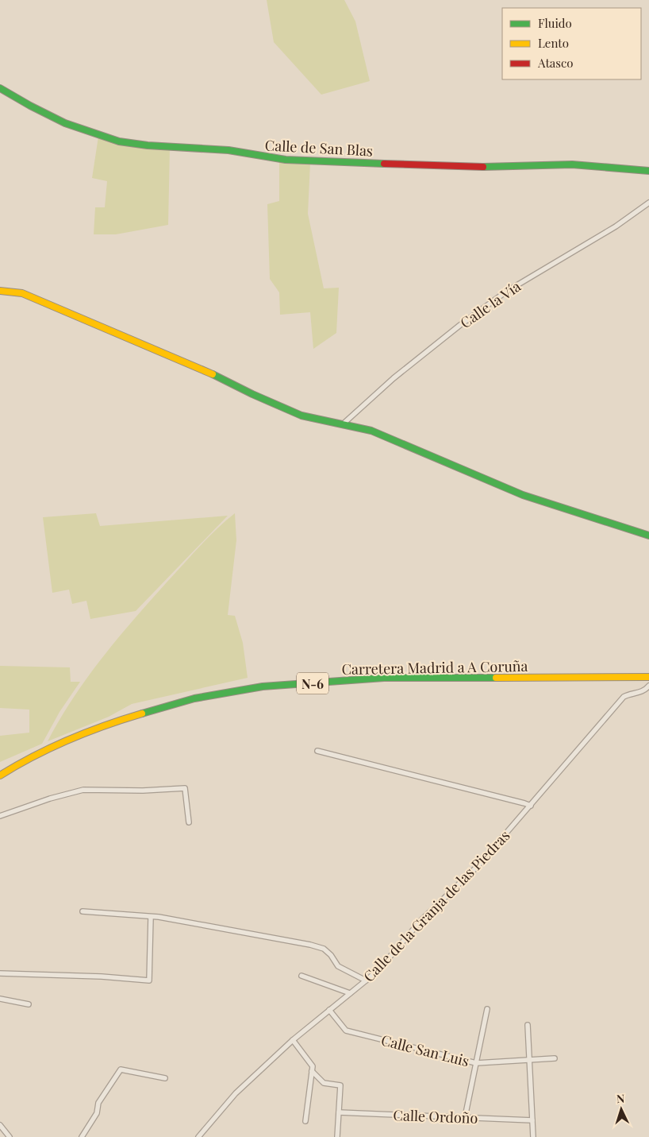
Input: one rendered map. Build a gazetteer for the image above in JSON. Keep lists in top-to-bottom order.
{
  "streets": {
    "main road": ["Calle de San Blas", "Carretera Madrid a A Coruña", "N-6"],
    "street": [
      "Calle la Vía",
      "Calle de la Granja de las Piedras",
      "Calle San Luis",
      "Calle Ordoño"
    ]
  },
  "crossings": [
    ["Calle de la Granja de las Piedras", "Calle San Luis"]
  ],
  "legend": ["Fluido", "Lento", "Atasco"],
  "north": "top"
}
